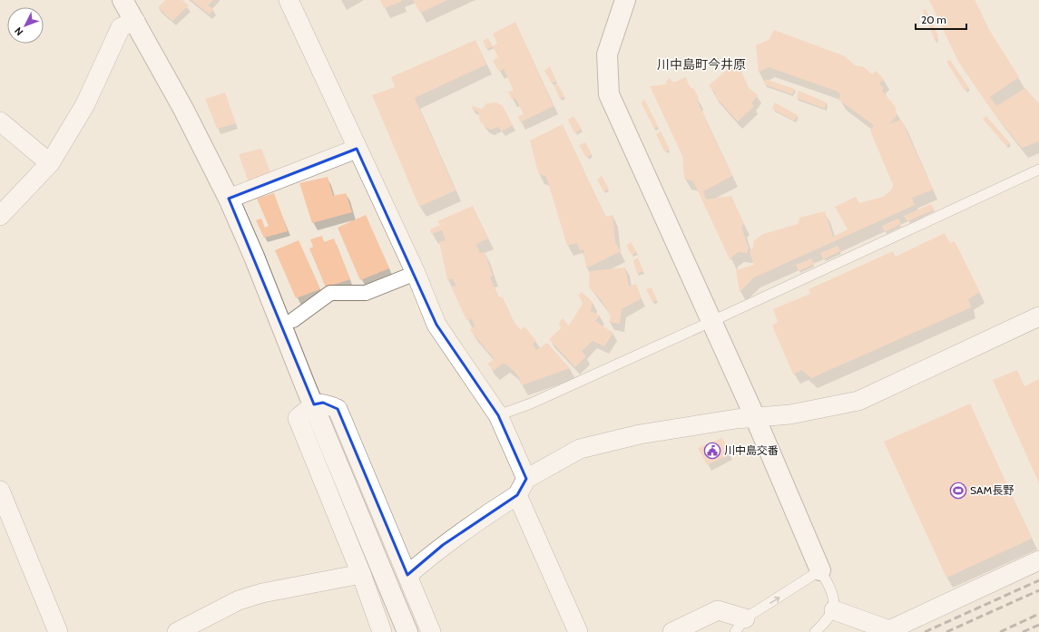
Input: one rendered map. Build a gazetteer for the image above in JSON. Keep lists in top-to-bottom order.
{
  "districts": ["川中島町今井原"],
  "places": {
    "public building": ["川中島交番"],
    "sports": ["SAM長野"]
  },
  "scale_bar": "20 m",
  "north": "bottom left"
}
